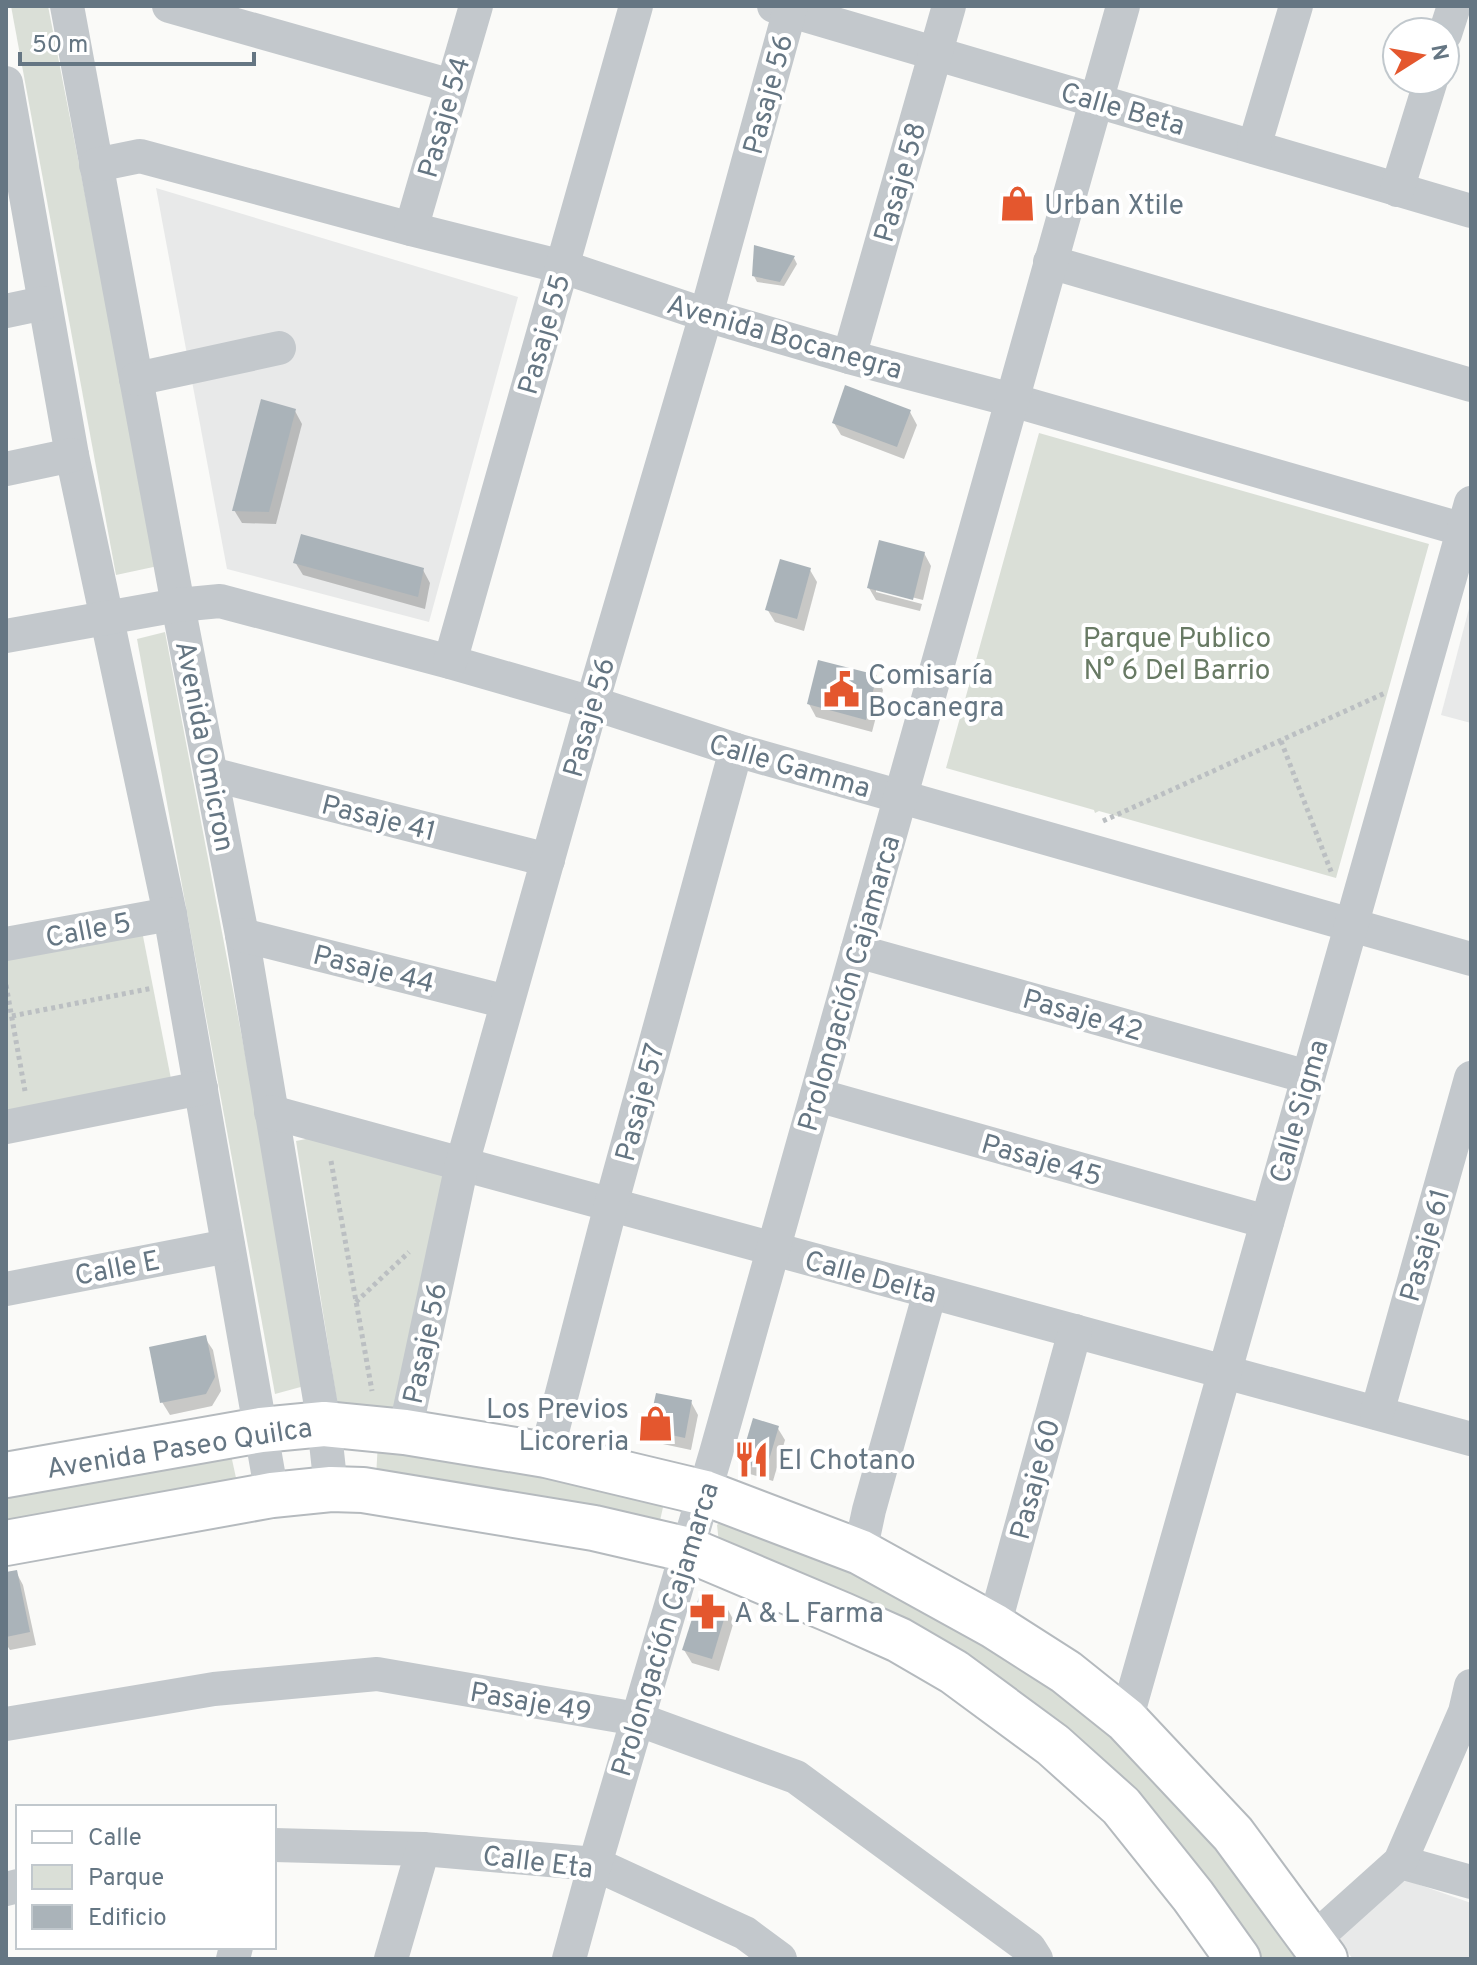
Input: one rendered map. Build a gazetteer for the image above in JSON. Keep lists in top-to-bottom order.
{
  "streets": {
    "main road": ["Avenida Paseo Quilca"],
    "street": [
      "Pasaje 56",
      "Calle Beta",
      "Pasaje 54",
      "Pasaje 58",
      "Pasaje 55",
      "Avenida Bocanegra",
      "Avenida Omicron",
      "Calle Gamma",
      "Pasaje 41",
      "Calle 5",
      "Pasaje 44",
      "Prolongación Cajamarca",
      "Pasaje 42",
      "Pasaje 57",
      "Calle Sigma",
      "Pasaje 45",
      "Pasaje 61",
      "Calle E",
      "Calle Delta",
      "Pasaje 60",
      "Pasaje 49",
      "Calle Eta"
    ]
  },
  "crossings": [
    ["Pasaje 56", "Calle Beta"],
    ["Pasaje 56", "Avenida Bocanegra"],
    ["Pasaje 56", "Calle Gamma"],
    ["Pasaje 56", "Pasaje 41"],
    ["Pasaje 56", "Pasaje 44"],
    ["Pasaje 56", "Calle Delta"],
    ["Pasaje 56", "Avenida Paseo Quilca"],
    ["Calle Beta", "Pasaje 58"],
    ["Calle Beta", "Prolongación Cajamarca"],
    ["Pasaje 54", "Avenida Bocanegra"],
    ["Pasaje 58", "Avenida Bocanegra"],
    ["Pasaje 55", "Avenida Bocanegra"],
    ["Pasaje 55", "Calle Gamma"],
    ["Avenida Bocanegra", "Avenida Omicron"],
    ["Avenida Bocanegra", "Prolongación Cajamarca"],
    ["Avenida Bocanegra", "Calle Sigma"],
    ["Avenida Omicron", "Calle Gamma"],
    ["Avenida Omicron", "Pasaje 41"],
    ["Avenida Omicron", "Pasaje 44"],
    ["Avenida Omicron", "Calle Delta"],
    ["Avenida Omicron", "Avenida Paseo Quilca"],
    ["Calle Gamma", "Prolongación Cajamarca"],
    ["Calle Gamma", "Pasaje 57"],
    ["Calle Gamma", "Calle Sigma"],
    ["Prolongación Cajamarca", "Pasaje 42"],
    ["Prolongación Cajamarca", "Pasaje 45"],
    ["Prolongación Cajamarca", "Calle Delta"],
    ["Prolongación Cajamarca", "Avenida Paseo Quilca"],
    ["Prolongación Cajamarca", "Pasaje 49"],
    ["Prolongación Cajamarca", "Calle Eta"],
    ["Pasaje 42", "Calle Sigma"],
    ["Pasaje 57", "Calle Delta"],
    ["Pasaje 57", "Avenida Paseo Quilca"],
    ["Calle Sigma", "Pasaje 45"],
    ["Calle Sigma", "Calle Delta"],
    ["Calle Sigma", "Avenida Paseo Quilca"],
    ["Pasaje 61", "Calle Delta"],
    ["Calle Delta", "Pasaje 60"],
    ["Avenida Paseo Quilca", "Pasaje 60"]
  ],
  "parks": ["Parque Publico N° 6 Del Barrio"],
  "places": {
    "shop": ["Urban Xtile", "Los Previos Licoreria"],
    "public building": ["Comisaría Bocanegra"],
    "restaurant": ["El Chotano"],
    "pharmacy": ["A & L Farma"]
  },
  "legend": ["Calle", "Parque", "Edificio"],
  "scale_bar": "50 m",
  "north": "right"
}
